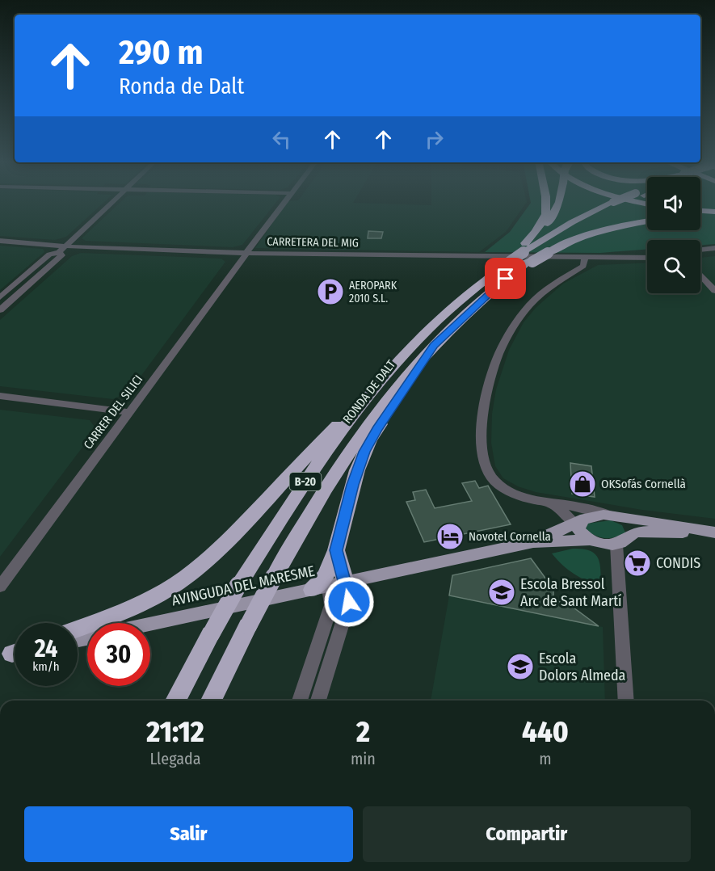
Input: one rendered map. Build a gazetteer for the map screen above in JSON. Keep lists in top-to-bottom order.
{
  "streets": {
    "highway": ["RONDA DE DALT", "B-20"],
    "main road": ["AVINGUDA DEL MARESME"],
    "street": ["CARRETERA DEL MIG", "CARRER DEL SILICI"]
  },
  "crossings": [
    ["CARRETERA DEL MIG", "CARRER DEL SILICI"],
    ["RONDA DE DALT", "B-20"]
  ],
  "places": {
    "parking": ["AEROPARK 2010 S.L."],
    "shop": ["OKSofás Cornellà"],
    "hotel": ["Novotel Cornella"],
    "supermarket": ["CONDIS"],
    "school or university": ["Escola Bressol Arc de Sant Martí", "Escola Dolors Almeda"]
  },
  "page": {
    "turn": ["290 m", "Ronda de Dalt"],
    "speed": "24 km/h",
    "limit": "30",
    "eta": [
      "21:12",
      "Llegada",
      "2",
      "min",
      "440",
      "m"
    ],
    "buttons": ["Salir", "Compartir"]
  }
}
